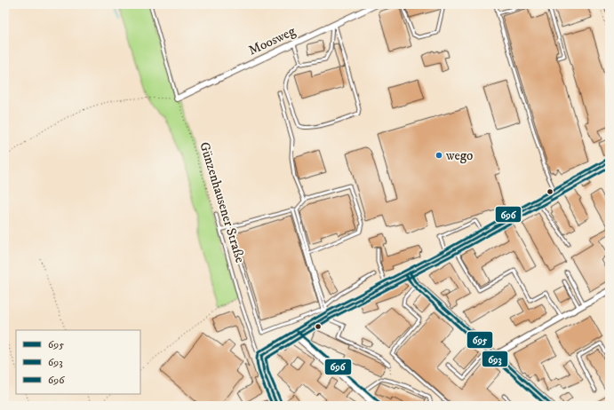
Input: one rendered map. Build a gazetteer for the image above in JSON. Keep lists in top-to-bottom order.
{
  "streets": {
    "street": ["Moosweg", "Günzenhausener Straße"]
  },
  "crossings": [
    ["Moosweg", "Günzenhausener Straße"]
  ],
  "places": ["wego"],
  "lines": ["transit line 696", "transit line 695", "transit line 693"],
  "legend": ["695", "693", "696"]
}
